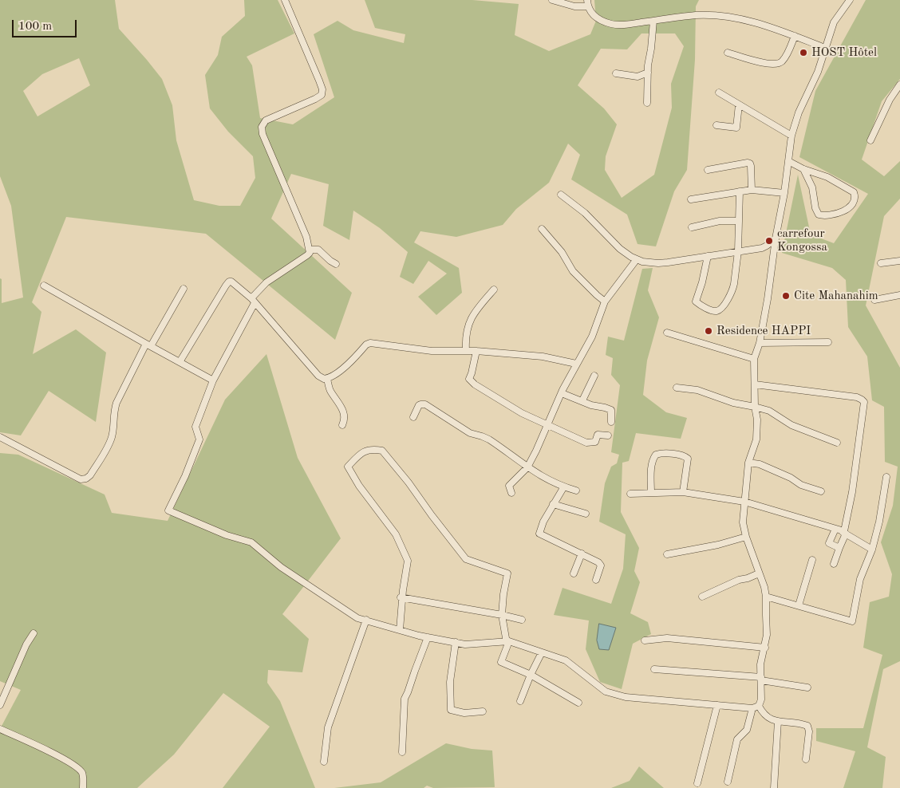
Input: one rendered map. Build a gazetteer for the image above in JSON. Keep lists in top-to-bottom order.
{
  "places": [
    "HOST Hôtel",
    "carrefour Kongossa",
    "Cite Mahanahim",
    "Residence HAPPI"
  ],
  "scale_bar": "100 m"
}
